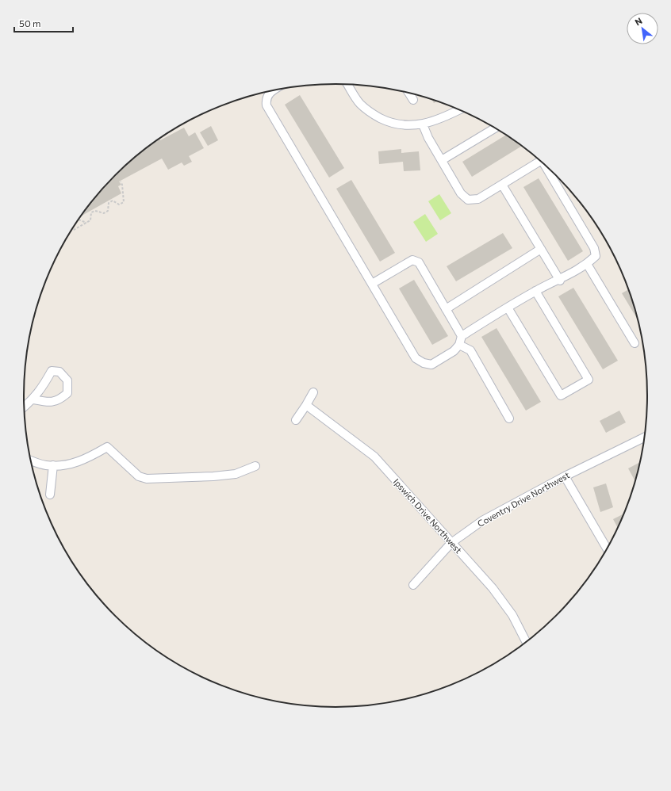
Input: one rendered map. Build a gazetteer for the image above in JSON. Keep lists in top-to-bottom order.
{
  "streets": {
    "street": ["Coventry Drive Northwest", "Ipswich Drive Northwest"]
  },
  "crossings": [
    ["Coventry Drive Northwest", "Ipswich Drive Northwest"]
  ],
  "scale_bar": "50 m",
  "north": "top left"
}
